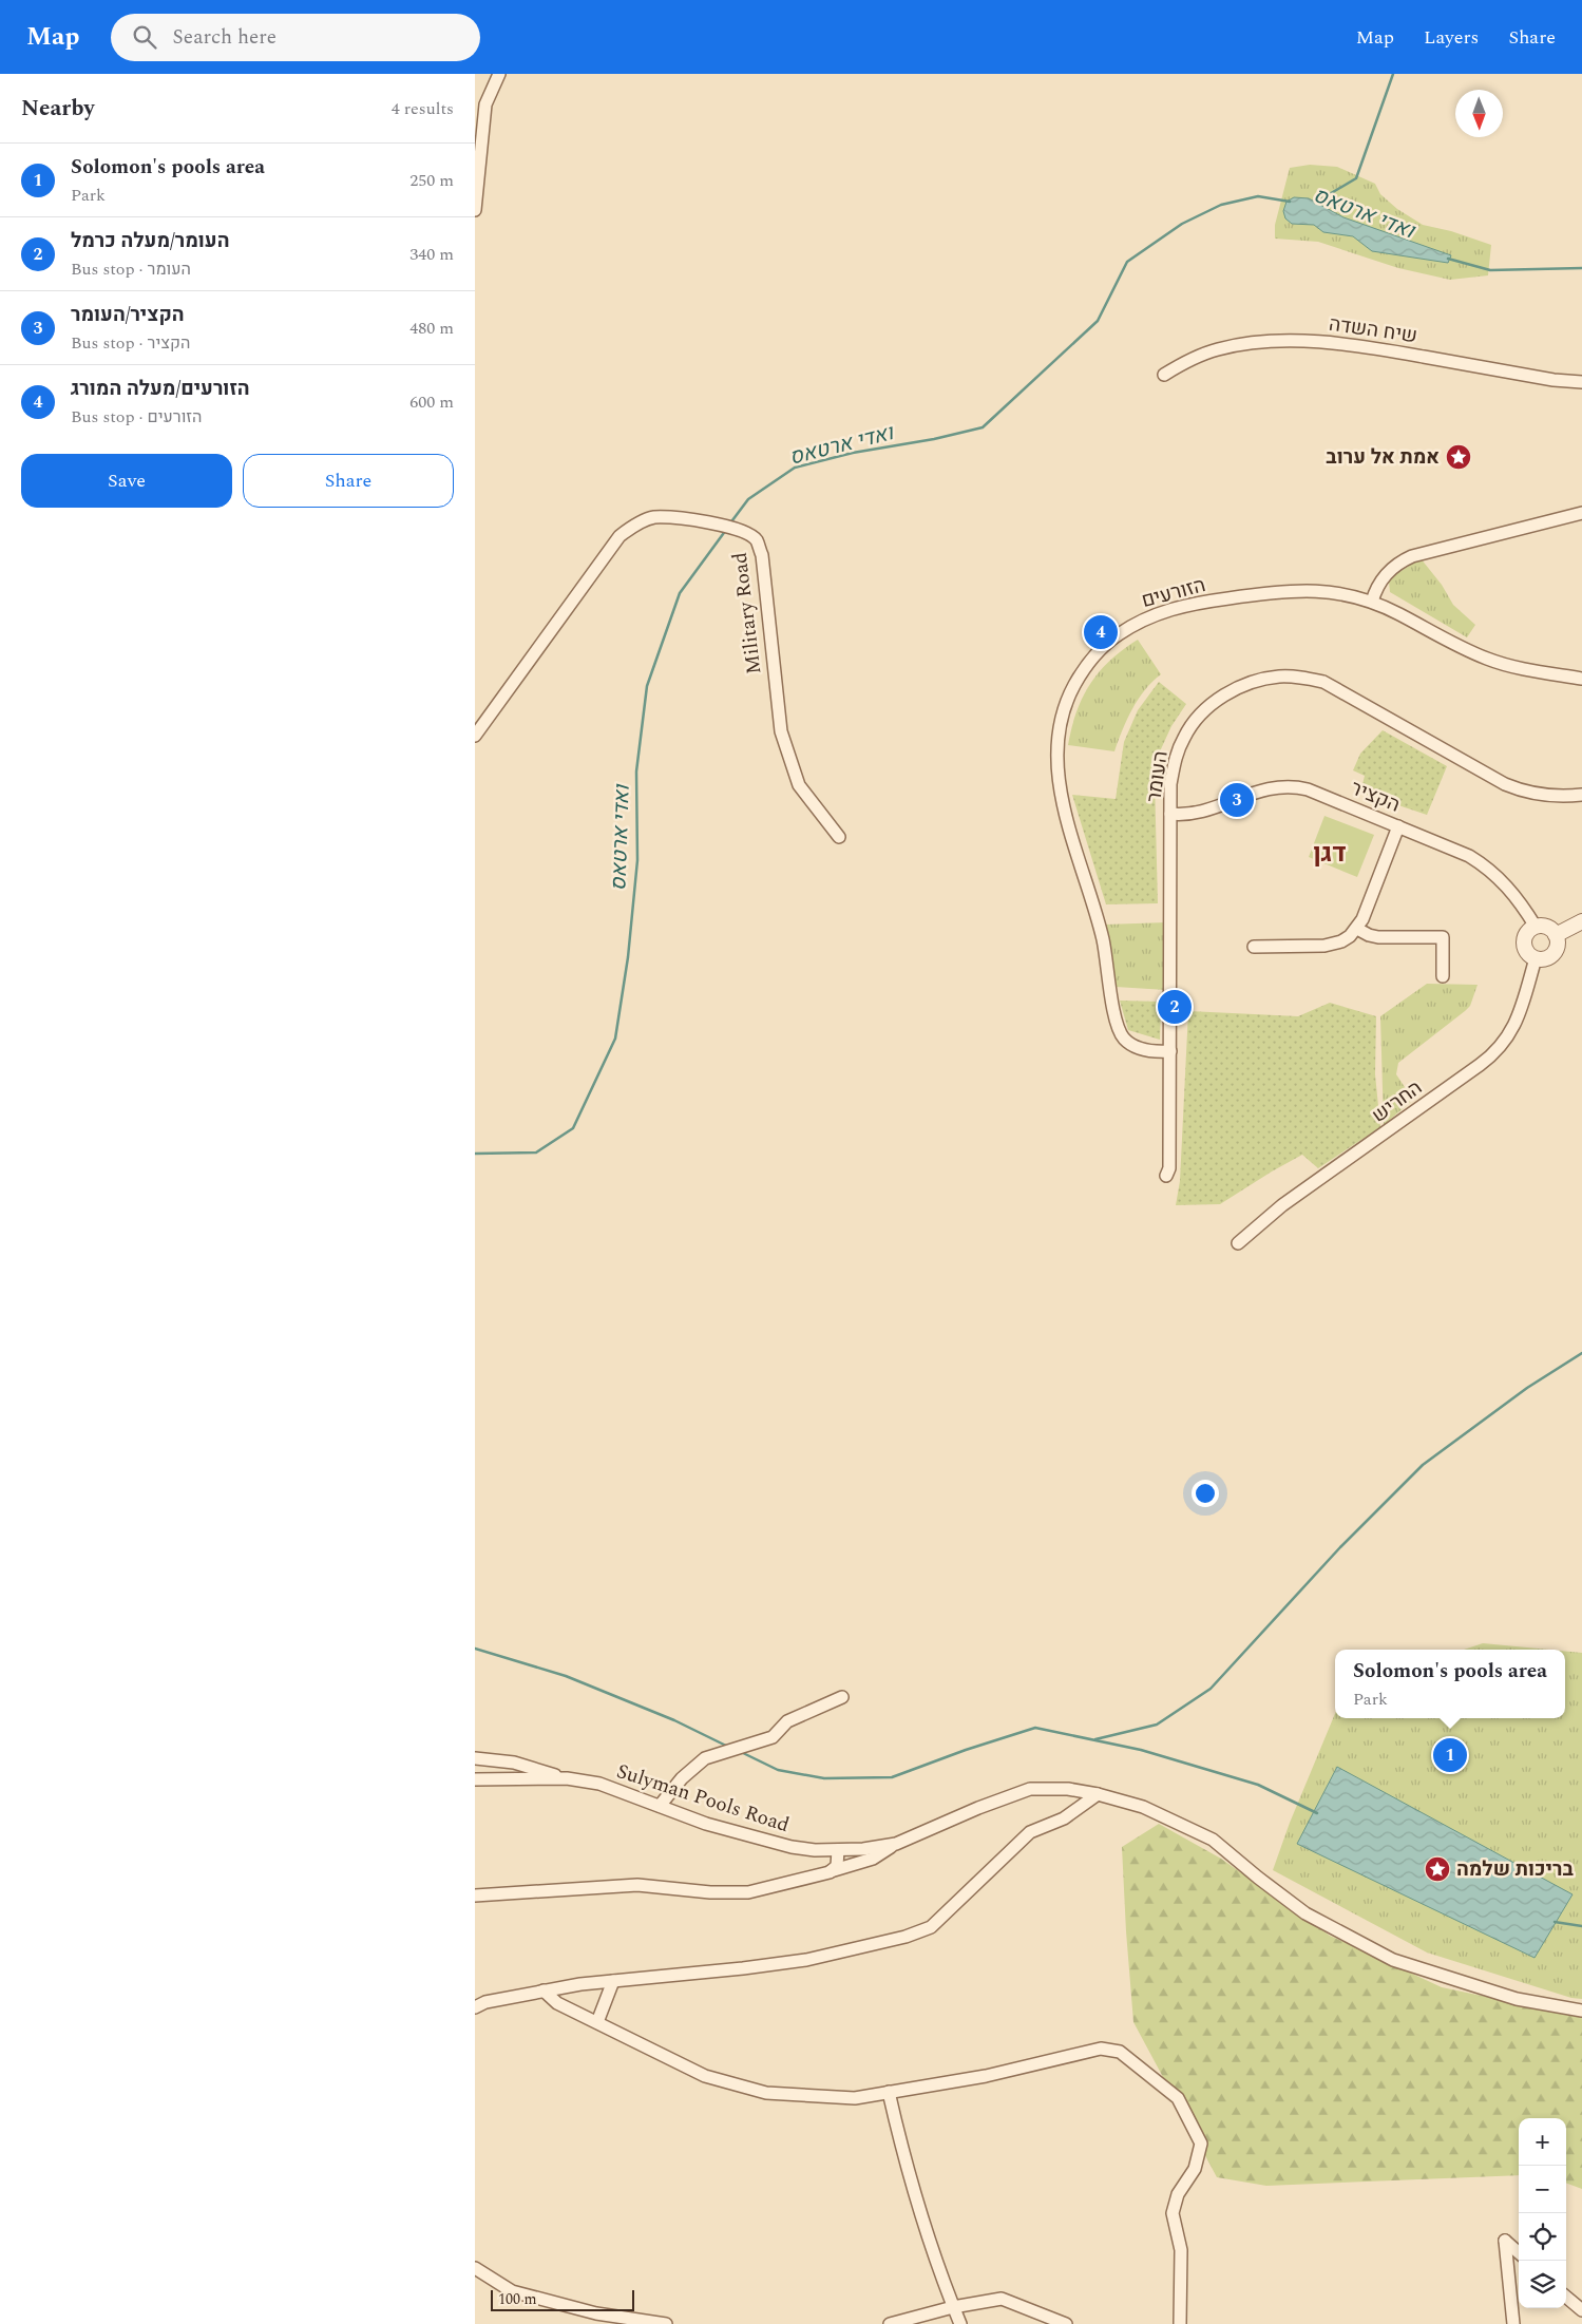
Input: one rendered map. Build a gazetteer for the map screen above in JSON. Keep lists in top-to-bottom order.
{
  "streets": {
    "street": [
      "שיח השדה",
      "הזורעים",
      "Military Road",
      "העומר",
      "הקציר",
      "החריש",
      "Sulyman Pools Road"
    ]
  },
  "crossings": [
    ["הזורעים", "העומר"],
    ["העומר", "הקציר"],
    ["הקציר", "החריש"]
  ],
  "districts": ["דגן"],
  "water": ["ואדי ארטאס"],
  "places": {
    "place": ["אמת אל ערוב", "בריכות שלמה"]
  },
  "scale_bar": "100 m",
  "north": "bottom",
  "page": {
    "header": "Map",
    "search": "Search here",
    "nav": ["Map", "Layers", "Share"],
    "heading": ["Nearby", "4 results"],
    "list": [
      {
        "mark": "1",
        "name": "Solomon's pools area",
        "note": "Park",
        "value": "250 m"
      },
      {
        "mark": "2",
        "name": "העומר/מעלה כרמל",
        "note": "Bus stop · העומר",
        "value": "340 m"
      },
      {
        "mark": "3",
        "name": "הקציר/העומר",
        "note": "Bus stop · הקציר",
        "value": "480 m"
      },
      {
        "mark": "4",
        "name": "הזורעים/מעלה המורג",
        "note": "Bus stop · הזורעים",
        "value": "600 m"
      }
    ],
    "buttons": ["Save", "Share"],
    "pins": [
      "4",
      "3",
      "2",
      "1"
    ],
    "popup": ["Solomon's pools area", "Park"],
    "map_buttons": ["+", "−"],
    "scale": "100 m"
  }
}
